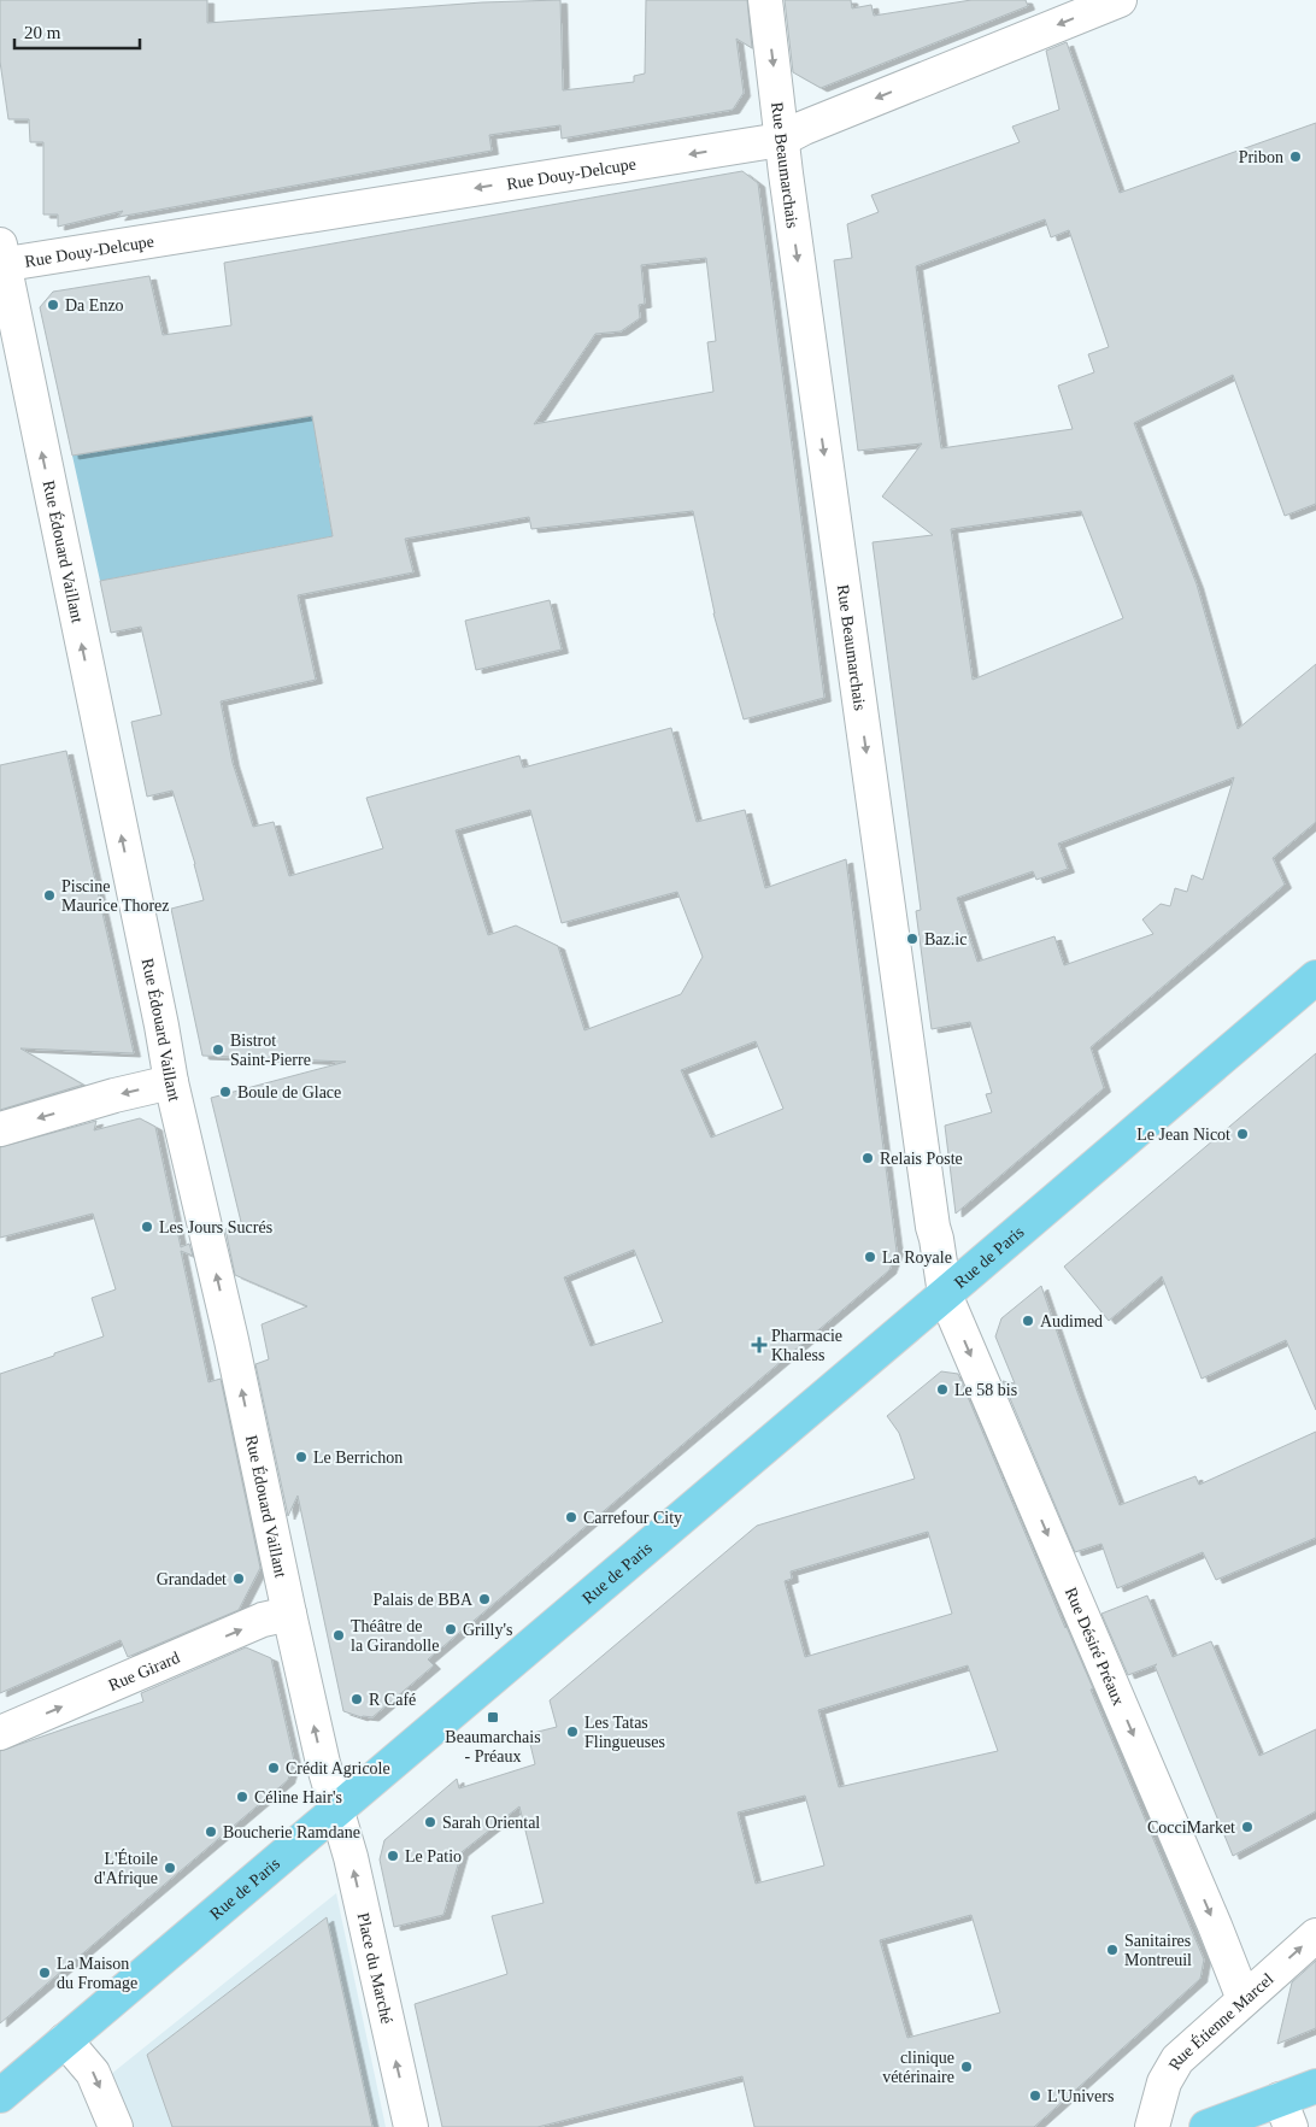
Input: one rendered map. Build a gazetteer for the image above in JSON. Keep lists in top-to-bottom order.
{
  "streets": {
    "main road": ["Rue de Paris"],
    "street": [
      "Rue Beaumarchais",
      "Rue Douy-Delcupe",
      "Rue Édouard Vaillant",
      "Rue Désiré Préaux",
      "Rue Girard",
      "Place du Marché",
      "Rue Étienne Marcel"
    ]
  },
  "crossings": [
    ["Rue Beaumarchais", "Rue Douy-Delcupe"],
    ["Rue Beaumarchais", "Rue de Paris"],
    ["Rue Beaumarchais", "Rue Désiré Préaux"],
    ["Rue Douy-Delcupe", "Rue Édouard Vaillant"],
    ["Rue Édouard Vaillant", "Rue de Paris"],
    ["Rue Édouard Vaillant", "Rue Girard"],
    ["Rue Édouard Vaillant", "Place du Marché"],
    ["Rue de Paris", "Rue Désiré Préaux"],
    ["Rue de Paris", "Place du Marché"],
    ["Rue Désiré Préaux", "Rue Étienne Marcel"]
  ],
  "one_way": [
    "Rue Beaumarchais",
    "Rue Douy-Delcupe",
    "Rue Édouard Vaillant",
    "Rue Désiré Préaux",
    "Rue Girard",
    "Place du Marché",
    "Rue Étienne Marcel"
  ],
  "places": {
    "other": [
      "Pribon",
      "Da Enzo",
      "Piscine Maurice Thorez",
      "Baz.ic",
      "Bistrot Saint-Pierre",
      "Boule de Glace",
      "Le Jean Nicot",
      "Relais Poste",
      "Les Jours Sucrés",
      "La Royale",
      "Audimed",
      "Le 58 bis",
      "Le Berrichon",
      "Carrefour City",
      "Grandadet",
      "Palais de BBA",
      "Grilly's",
      "Théâtre de la Girandolle",
      "R Café",
      "Les Tatas Flingueuses",
      "Crédit Agricole",
      "Céline Hair's",
      "Sarah Oriental",
      "CocciMarket",
      "Boucherie Ramdane",
      "Le Patio",
      "L'Étoile d'Afrique",
      "Sanitaires Montreuil",
      "La Maison du Fromage",
      "clinique vétérinaire",
      "L'Univers"
    ],
    "health": ["Pharmacie Khaless"],
    "transit": ["Beaumarchais - Préaux"]
  },
  "scale_bar": "20 m"
}
